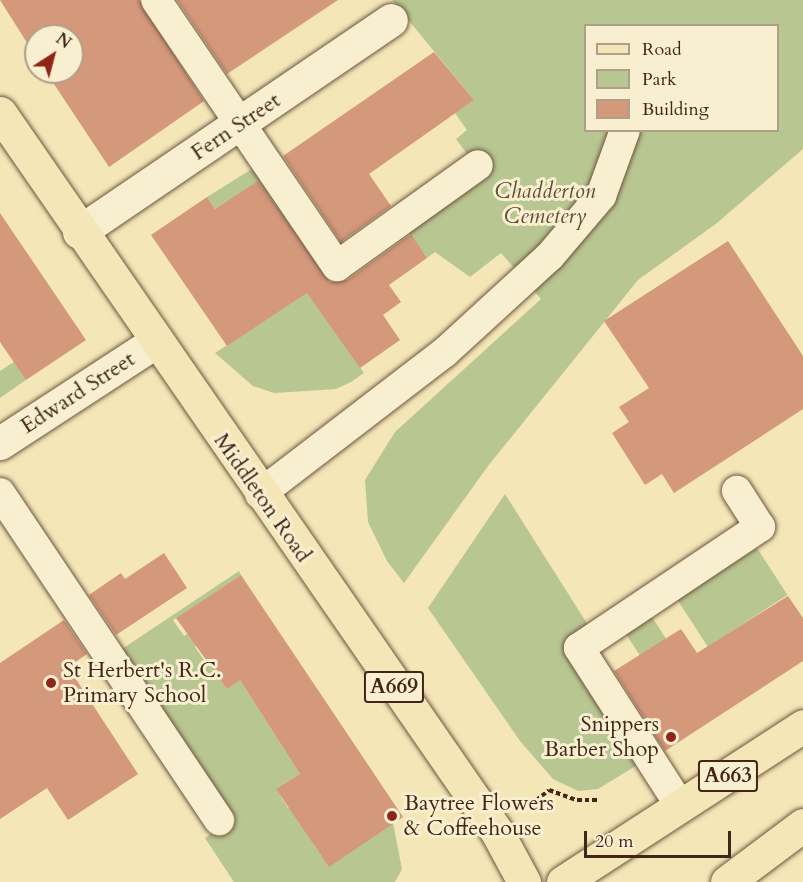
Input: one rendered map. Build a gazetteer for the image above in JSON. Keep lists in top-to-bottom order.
{
  "streets": {
    "main road": ["Middleton Road", "A669", "A663"],
    "street": ["Fern Street", "Edward Street"]
  },
  "crossings": [
    ["Fern Street", "Middleton Road"],
    ["Edward Street", "Middleton Road"]
  ],
  "parks": ["Chadderton Cemetery"],
  "places": ["St Herbert's R.C. Primary School", "Snippers Barber Shop", "Baytree Flowers & Coffeehouse"],
  "legend": ["Road", "Park", "Building"],
  "scale_bar": "20 m",
  "north": "top right"
}
